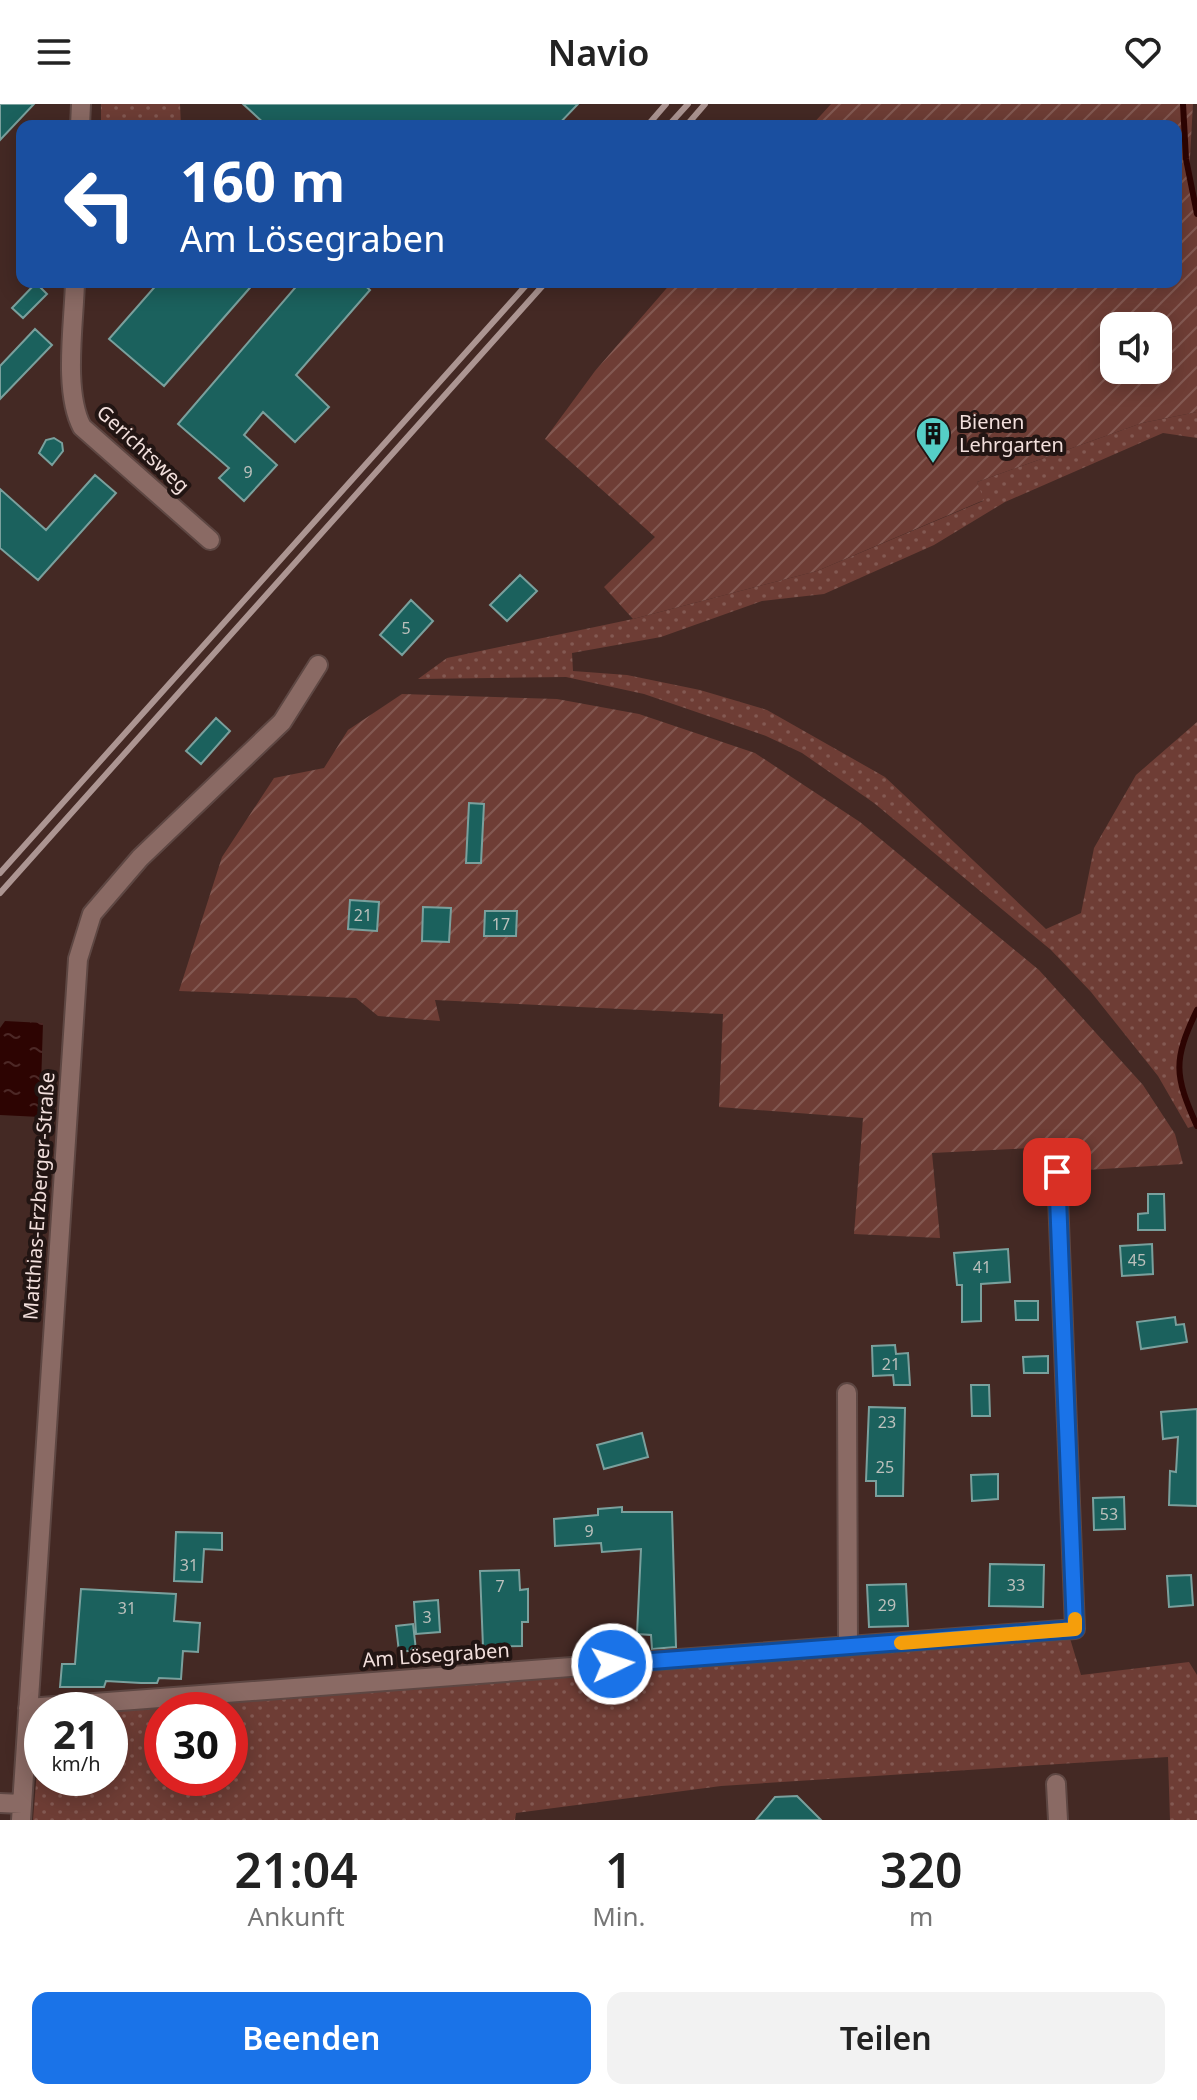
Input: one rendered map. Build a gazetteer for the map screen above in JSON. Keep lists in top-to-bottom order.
{
  "streets": {
    "street": ["Gerichtsweg", "Matthias-Erzberger-Straße", "Am Lösegraben"]
  },
  "places": {
    "building": ["Bienen Lehrgarten"]
  },
  "house_numbers": [
    "9",
    "5",
    "21",
    "17",
    "45",
    "41",
    "21",
    "23",
    "25",
    "53",
    "9",
    "31",
    "33",
    "7",
    "29",
    "31",
    "3"
  ],
  "page": {
    "header": "Navio",
    "turn": ["160 m", "Am Lösegraben"],
    "speed": "21 km/h",
    "limit": "30",
    "eta": [
      "21:04",
      "Ankunft",
      "1",
      "Min.",
      "320",
      "m"
    ],
    "buttons": ["Beenden", "Teilen"]
  }
}
